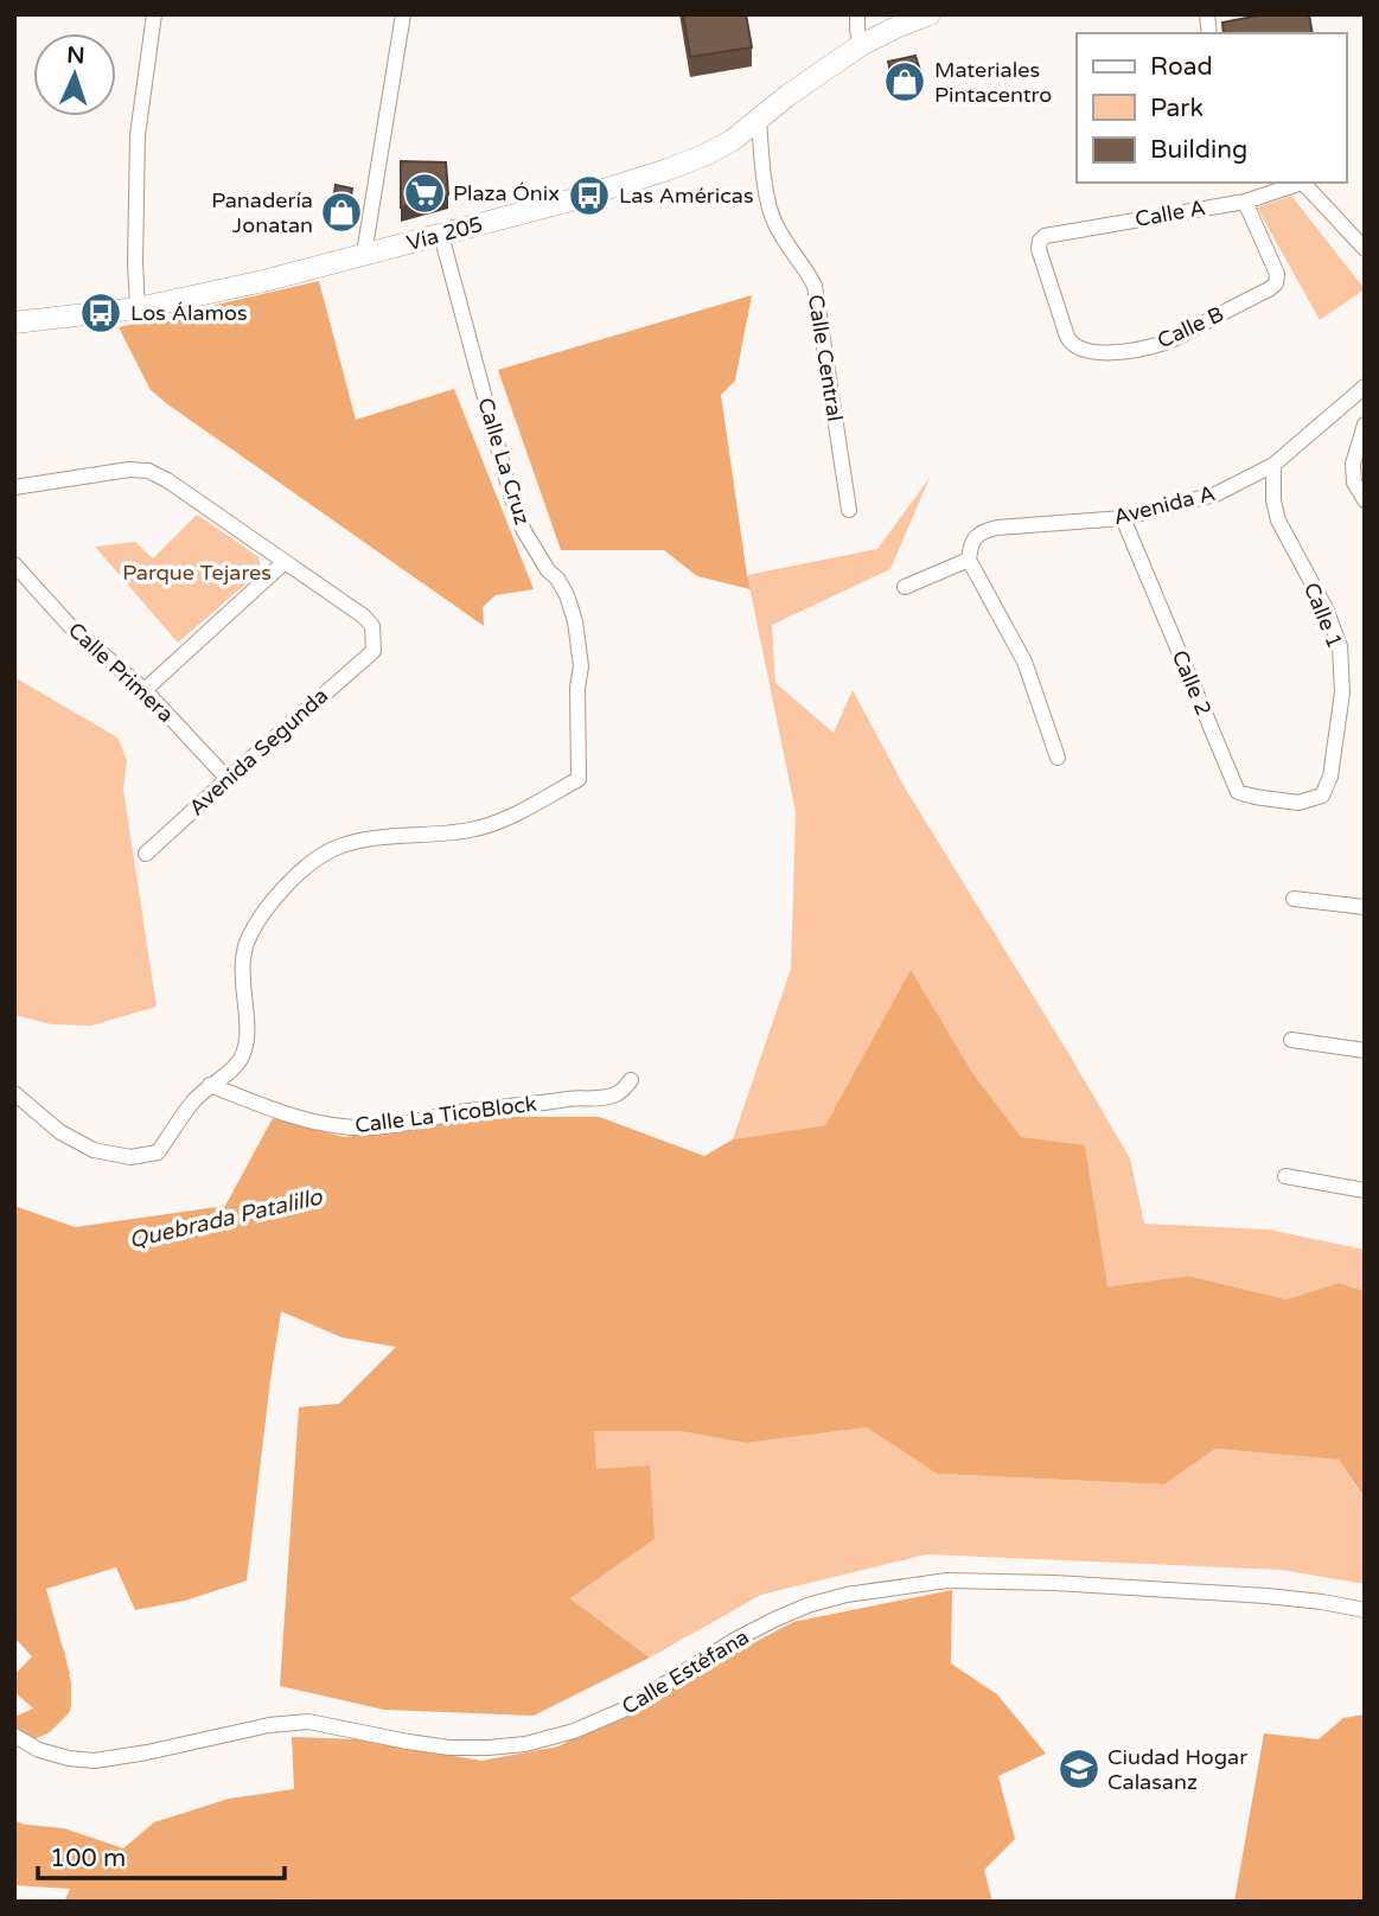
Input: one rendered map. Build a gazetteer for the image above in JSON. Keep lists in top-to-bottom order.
{
  "streets": {
    "main road": ["Vía 205"],
    "street": [
      "Calle A",
      "Calle B",
      "Calle Central",
      "Calle La Cruz",
      "Avenida A",
      "Calle 1",
      "Calle Primera",
      "Calle 2",
      "Avenida Segunda",
      "Calle La TicoBlock",
      "Calle Estéfana"
    ]
  },
  "crossings": [
    ["Calle A", "Calle B"],
    ["Vía 205", "Calle Central"],
    ["Vía 205", "Calle La Cruz"],
    ["Calle La Cruz", "Calle La TicoBlock"],
    ["Avenida A", "Calle 1"],
    ["Avenida A", "Calle 2"],
    ["Calle 1", "Calle 2"],
    ["Calle Primera", "Avenida Segunda"]
  ],
  "water": ["Quebrada Patalillo"],
  "parks": ["Parque Tejares"],
  "places": {
    "shop": ["Materiales Pintacentro", "Panadería Jonatan"],
    "supermarket": ["Plaza Ónix"],
    "bus stop": ["Las Américas", "Los Álamos"],
    "school or university": ["Ciudad Hogar Calasanz"]
  },
  "legend": ["Road", "Park", "Building"],
  "scale_bar": "100 m",
  "north": "top"
}
